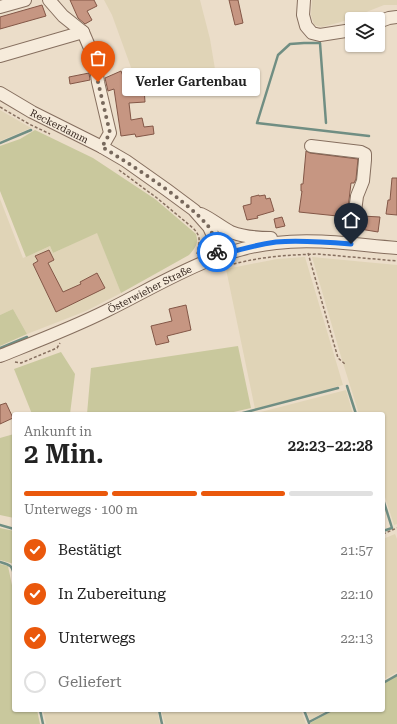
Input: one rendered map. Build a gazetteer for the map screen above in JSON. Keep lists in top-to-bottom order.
{
  "streets": {
    "street": ["Reckerdamm", "Österwieher Straße"]
  },
  "crossings": [
    ["Reckerdamm", "Österwieher Straße"]
  ],
  "places": ["Verler Gartenbau"],
  "page": {
    "bubble": "Verler Gartenbau",
    "heading": ["2 Min.", "Ankunft in", "22:23–22:28"],
    "bar": "Unterwegs · 100 m",
    "list": [
      ["Bestätigt", "21:57"],
      ["In Zubereitung", "22:10"],
      ["Unterwegs", "22:13"],
      "Geliefert"
    ]
  }
}
